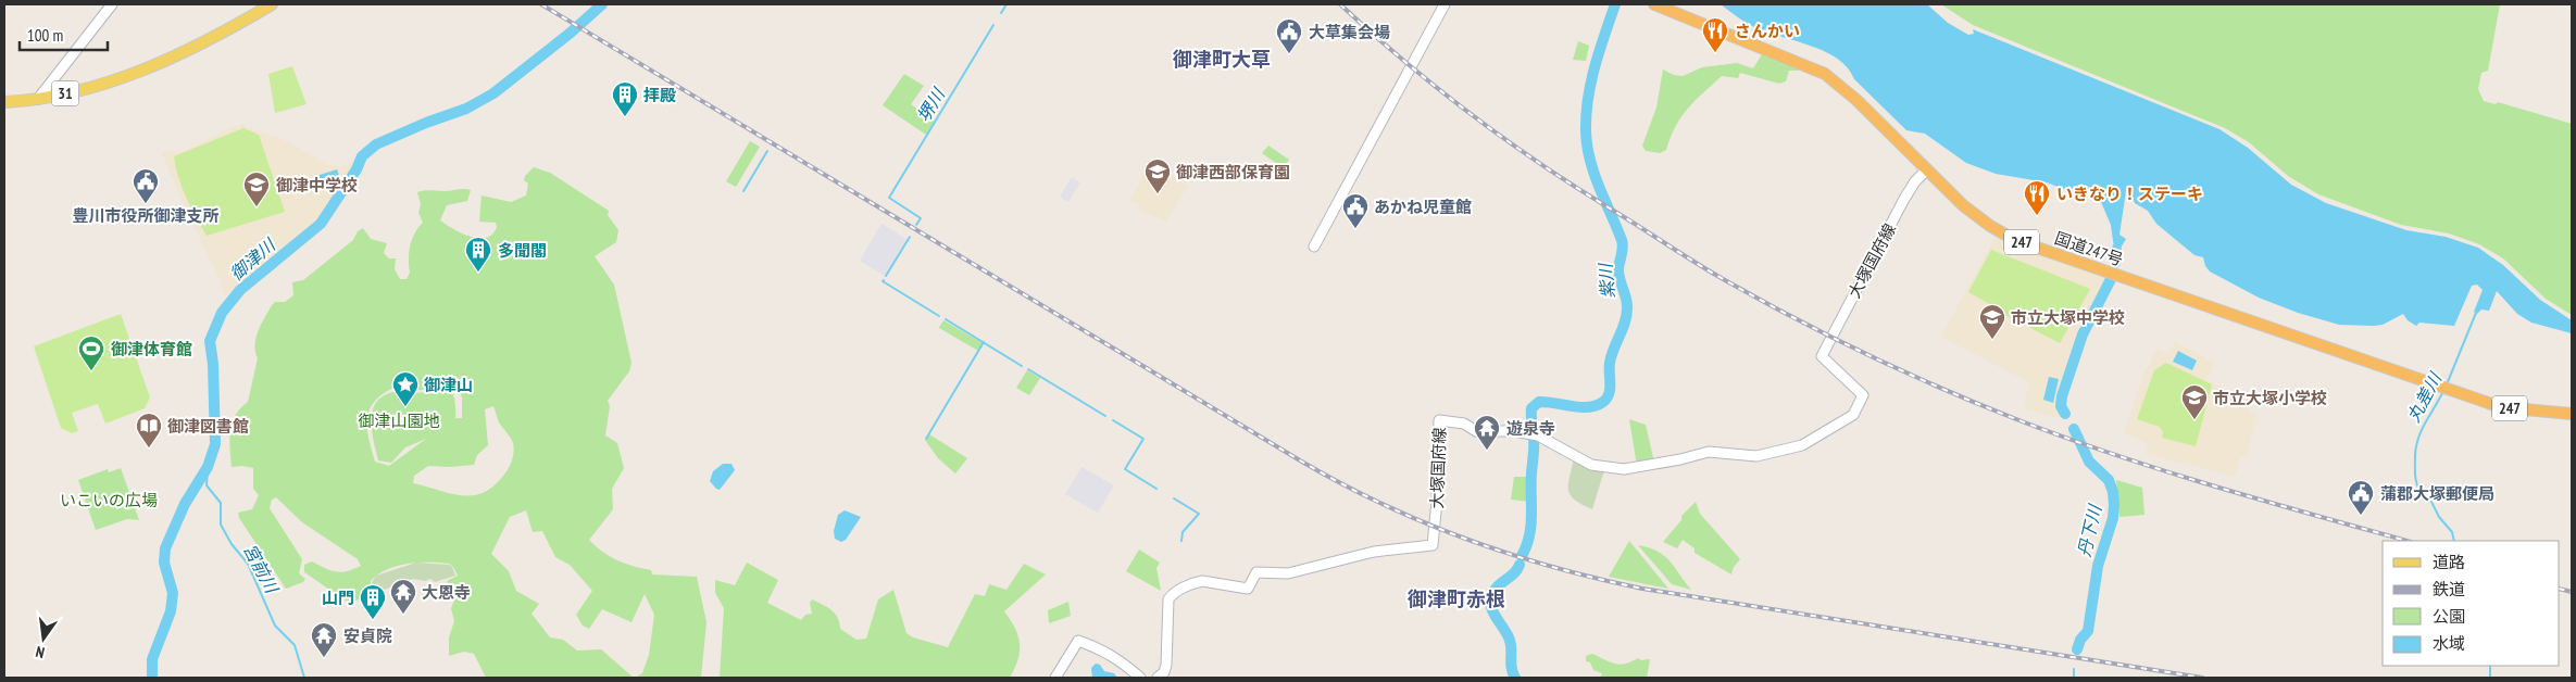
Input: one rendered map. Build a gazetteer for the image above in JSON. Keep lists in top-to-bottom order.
{
  "streets": {
    "highway": ["247", "国道247号"],
    "main road": ["31", "大塚国府線"]
  },
  "crossings": [
    ["国道247号", "大塚国府線"]
  ],
  "districts": ["御津町大草", "御津町赤根"],
  "water": [
    "堺川",
    "御津川",
    "紫川",
    "丸差川",
    "丹下川",
    "宮前川"
  ],
  "parks": ["御津山園地", "いこいの広場"],
  "places": {
    "restaurant": ["さんかい", "いきなり！ステーキ"],
    "public building": [
      "大草集会場",
      "豊川市役所御津支所",
      "あかね児童館",
      "蒲郡大塚郵便局"
    ],
    "building": ["拝殿", "多聞閣", "山門"],
    "school or university": [
      "御津西部保育園",
      "御津中学校",
      "市立大塚中学校",
      "市立大塚小学校"
    ],
    "sports": ["御津体育館"],
    "place": ["御津山"],
    "library": ["御津図書館"],
    "temple": ["遊泉寺", "大恩寺", "安貞院"]
  },
  "legend": [
    "道路",
    "鉄道",
    "公園",
    "水域"
  ],
  "scale_bar": "100 m",
  "north": "bottom"
}
